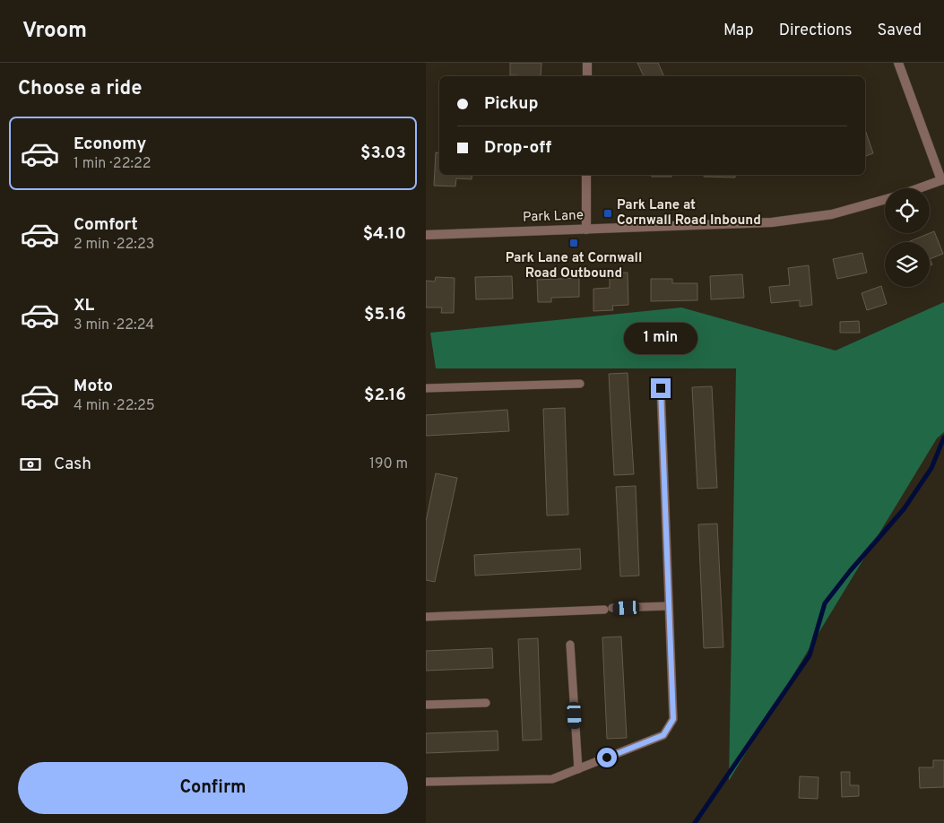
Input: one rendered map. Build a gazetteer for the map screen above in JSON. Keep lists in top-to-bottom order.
{
  "streets": {
    "street": ["Park Lane"]
  },
  "places": {
    "transit": ["Park Lane at Cornwall Road Inbound", "Park Lane at Cornwall Road Outbound"]
  },
  "page": {
    "header": "Vroom",
    "nav": ["Map", "Directions", "Saved"],
    "heading": "Choose a ride",
    "banner": ["Pickup", "Drop-off"],
    "list": [
      {
        "name": "Economy",
        "note": "1 min · 22:22",
        "value": "$3.03"
      },
      {
        "name": "Comfort",
        "note": "2 min · 22:23",
        "value": "$4.10"
      },
      {
        "name": "XL",
        "note": "3 min · 22:24",
        "value": "$5.16"
      },
      {
        "name": "Moto",
        "note": "4 min · 22:25",
        "value": "$2.16"
      }
    ],
    "bubble": "1 min",
    "pay": ["Cash", "190 m"],
    "buttons": "Confirm"
  }
}
